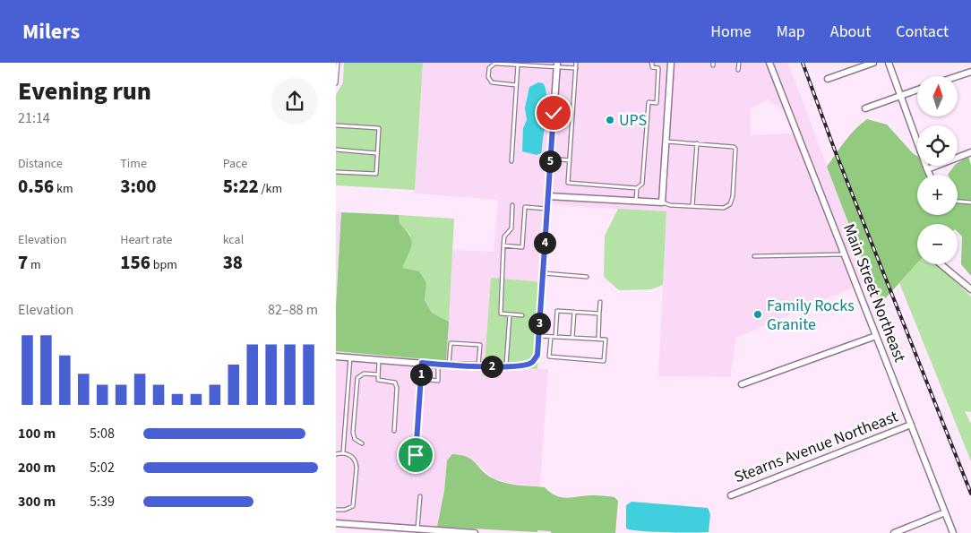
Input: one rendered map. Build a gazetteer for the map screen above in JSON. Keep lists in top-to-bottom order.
{
  "streets": {
    "street": ["Main Street Northeast", "Stearns Avenue Northeast"]
  },
  "crossings": [
    ["Main Street Northeast", "Stearns Avenue Northeast"]
  ],
  "places": ["UPS", "Family Rocks Granite"],
  "north": "top",
  "page": {
    "header": "Milers",
    "nav": [
      "Home",
      "Map",
      "About",
      "Contact"
    ],
    "heading": ["Evening run", "21:14"],
    "map_buttons": ["+", "−"],
    "stats": [
      ["Distance", "0.56 km"],
      ["Time", "3:00"],
      ["Pace", "5:22 /km"],
      ["Elevation", "7 m"],
      ["Heart rate", "156 bpm"],
      ["kcal", "38"]
    ],
    "pins": [
      "5",
      "4",
      "3",
      "2",
      "1"
    ],
    "chart": ["Elevation", "82–88 m"],
    "list": [
      {
        "name": "100 m",
        "note": "5:08"
      },
      {
        "name": "200 m",
        "note": "5:02"
      },
      {
        "name": "300 m",
        "note": "5:39"
      }
    ]
  }
}
